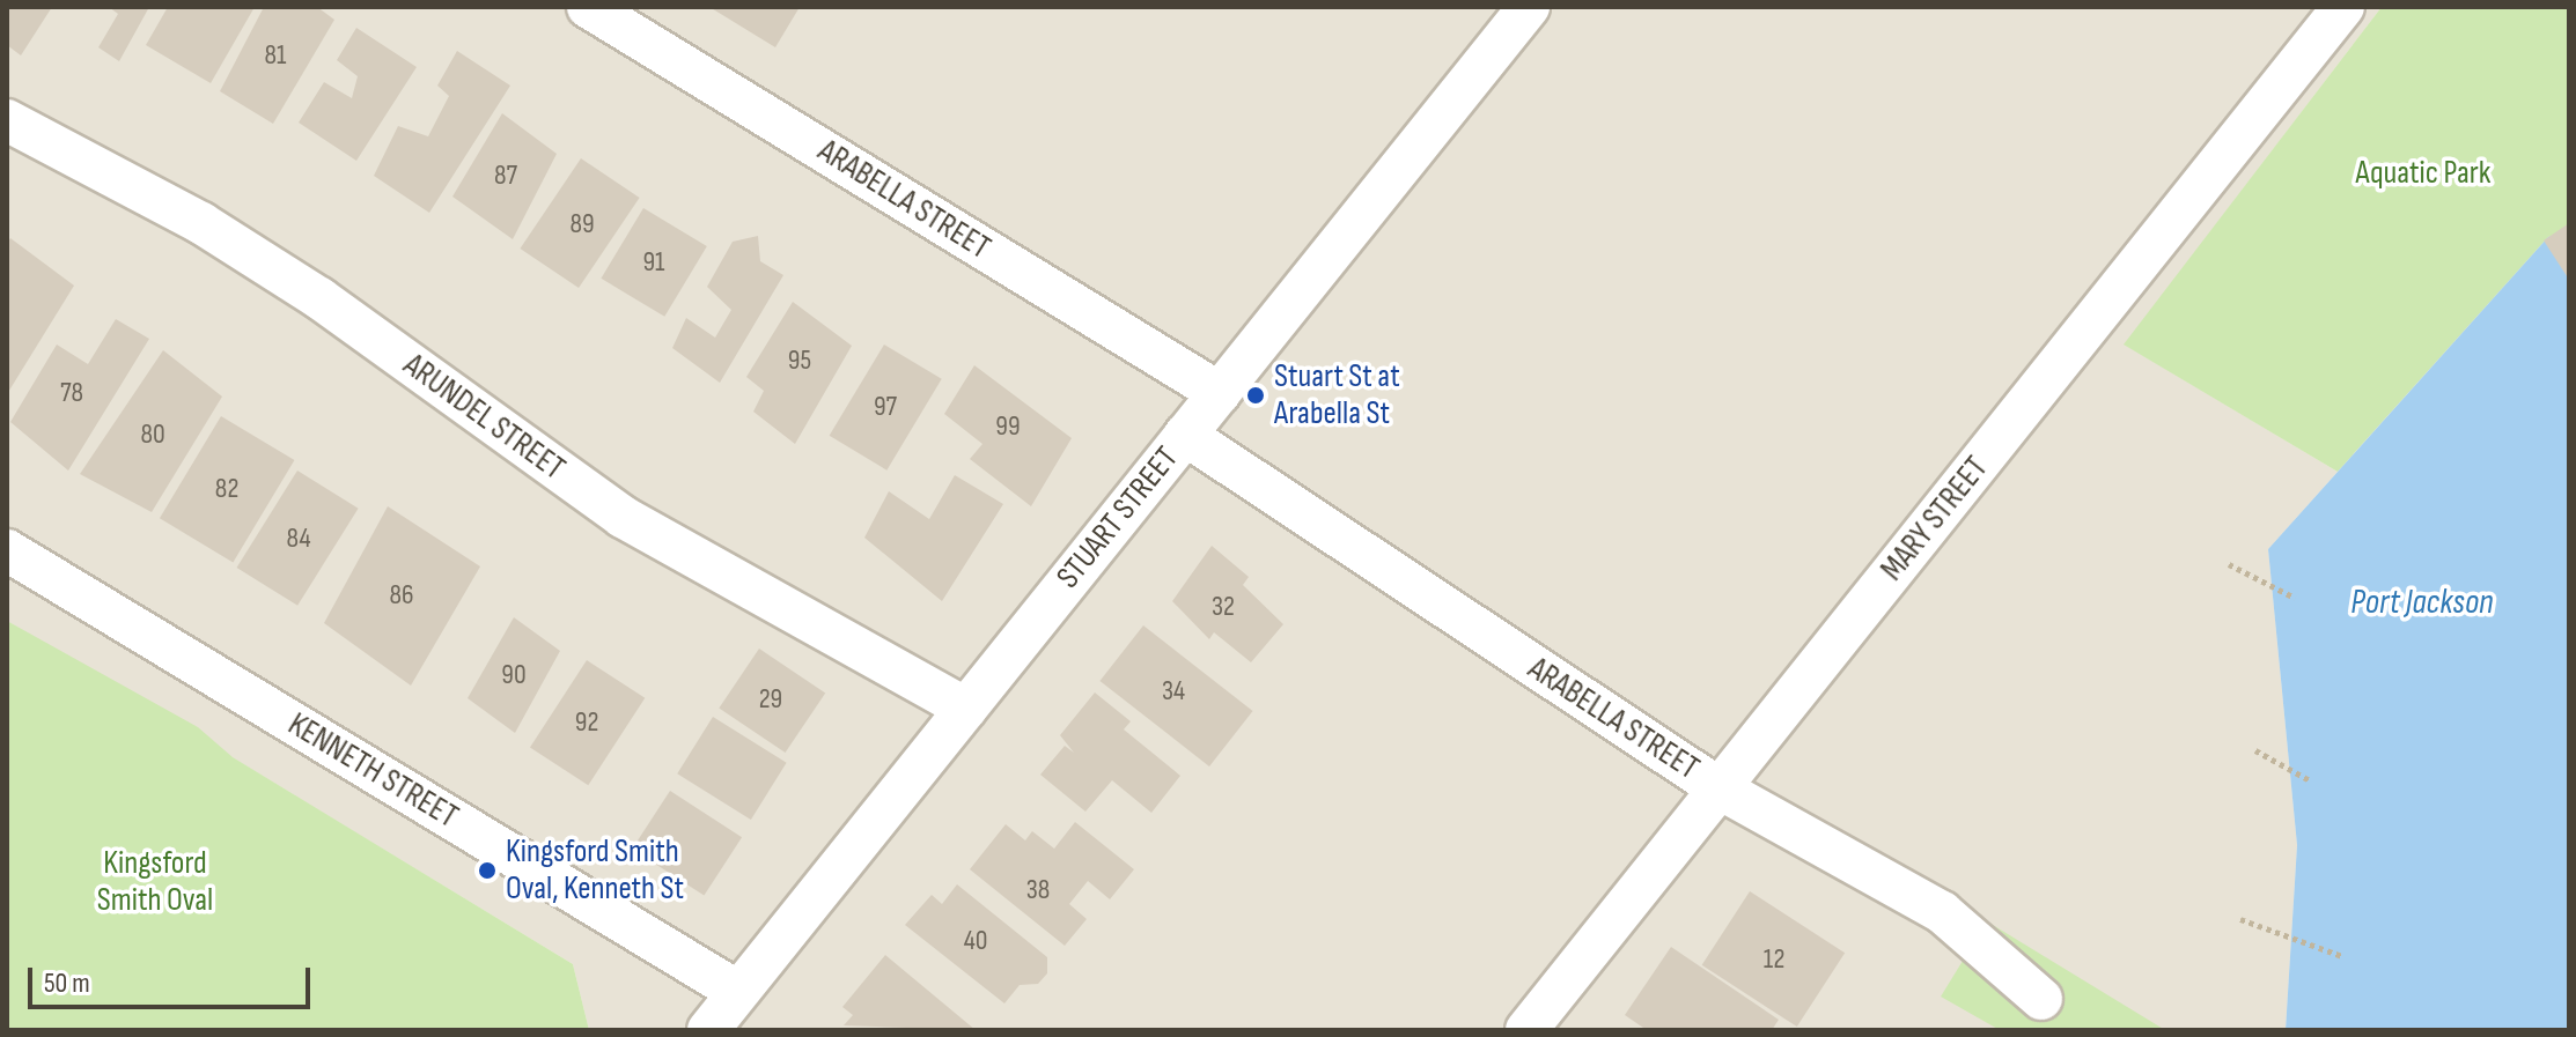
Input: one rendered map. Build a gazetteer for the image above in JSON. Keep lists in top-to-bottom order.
{
  "streets": {
    "street": [
      "ARABELLA STREET",
      "ARUNDEL STREET",
      "STUART STREET",
      "MARY STREET",
      "KENNETH STREET"
    ]
  },
  "crossings": [
    ["ARABELLA STREET", "STUART STREET"],
    ["ARABELLA STREET", "MARY STREET"],
    ["ARUNDEL STREET", "STUART STREET"],
    ["STUART STREET", "KENNETH STREET"]
  ],
  "water": ["Port Jackson"],
  "parks": ["Aquatic Park", "Kingsford Smith Oval"],
  "places": ["Stuart St at Arabella St", "Kingsford Smith Oval, Kenneth St"],
  "house_numbers": [
    "81",
    "87",
    "89",
    "91",
    "95",
    "78",
    "97",
    "99",
    "80",
    "82",
    "84",
    "86",
    "32",
    "90",
    "34",
    "29",
    "92",
    "38",
    "40",
    "12"
  ],
  "scale_bar": "50 m"
}
